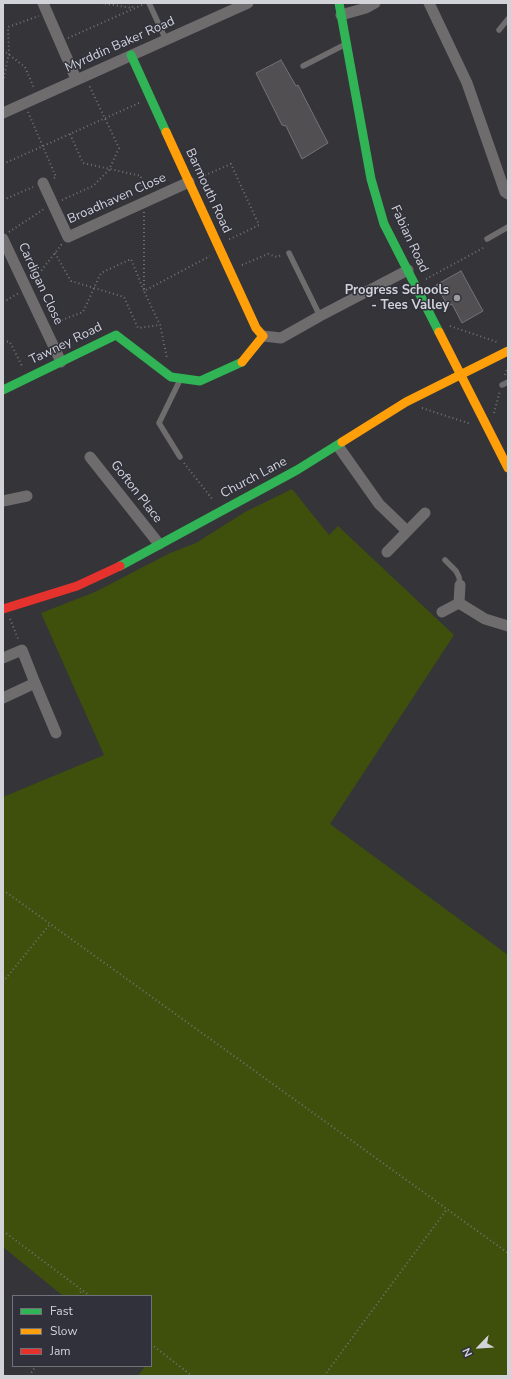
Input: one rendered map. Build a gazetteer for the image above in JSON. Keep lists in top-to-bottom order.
{
  "streets": {
    "street": [
      "Myrddin Baker Road",
      "Barmouth Road",
      "Broadhaven Close",
      "Fabian Road",
      "Cardigan Close",
      "Tawney Road",
      "Church Lane",
      "Gofton Place"
    ]
  },
  "crossings": [
    ["Myrddin Baker Road", "Barmouth Road"],
    ["Barmouth Road", "Broadhaven Close"],
    ["Barmouth Road", "Tawney Road"],
    ["Fabian Road", "Church Lane"],
    ["Cardigan Close", "Tawney Road"],
    ["Church Lane", "Gofton Place"]
  ],
  "places": ["Progress Schools - Tees Valley"],
  "legend": ["Fast", "Slow", "Jam"],
  "north": "bottom left"
}
